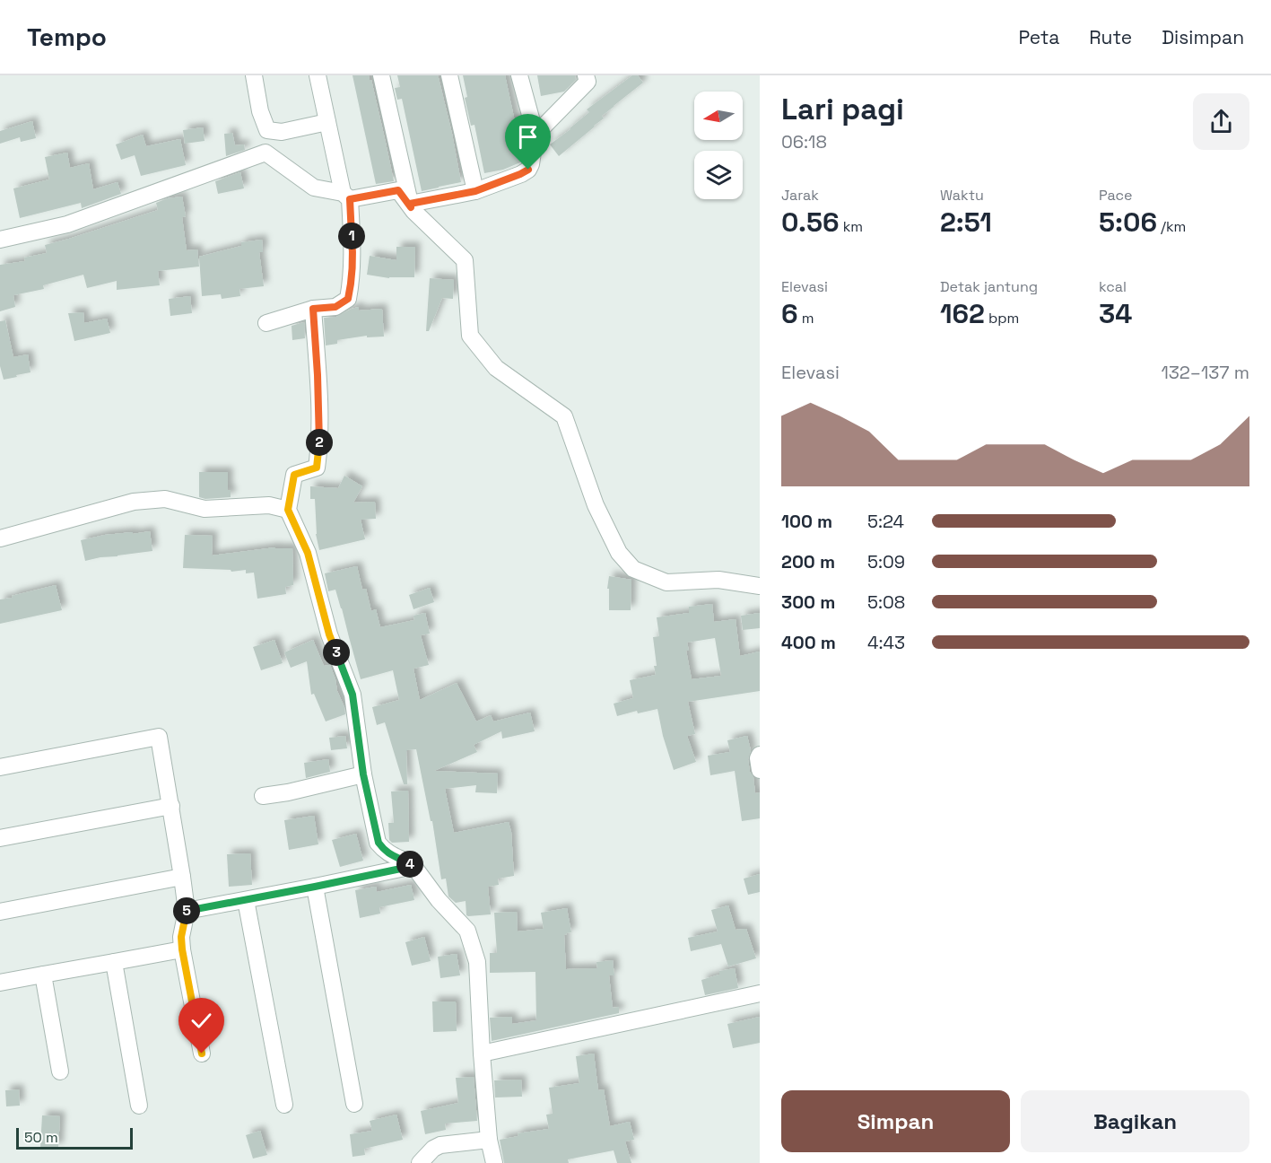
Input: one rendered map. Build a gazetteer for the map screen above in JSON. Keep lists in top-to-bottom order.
{
  "scale_bar": "50 m",
  "north": "left",
  "page": {
    "header": "Tempo",
    "nav": ["Peta", "Rute", "Disimpan"],
    "heading": ["Lari pagi", "06:18"],
    "stats": [
      ["Jarak", "0.56 km"],
      ["Waktu", "2:51"],
      ["Pace", "5:06 /km"],
      ["Elevasi", "6 m"],
      ["Detak jantung", "162 bpm"],
      ["kcal", "34"]
    ],
    "pins": [
      "1",
      "2",
      "3",
      "4",
      "5"
    ],
    "chart": ["Elevasi", "132–137 m"],
    "list": [
      {
        "name": "100 m",
        "note": "5:24"
      },
      {
        "name": "200 m",
        "note": "5:09"
      },
      {
        "name": "300 m",
        "note": "5:08"
      },
      {
        "name": "400 m",
        "note": "4:43"
      }
    ],
    "buttons": ["Simpan", "Bagikan"],
    "scale": "50 m"
  }
}
